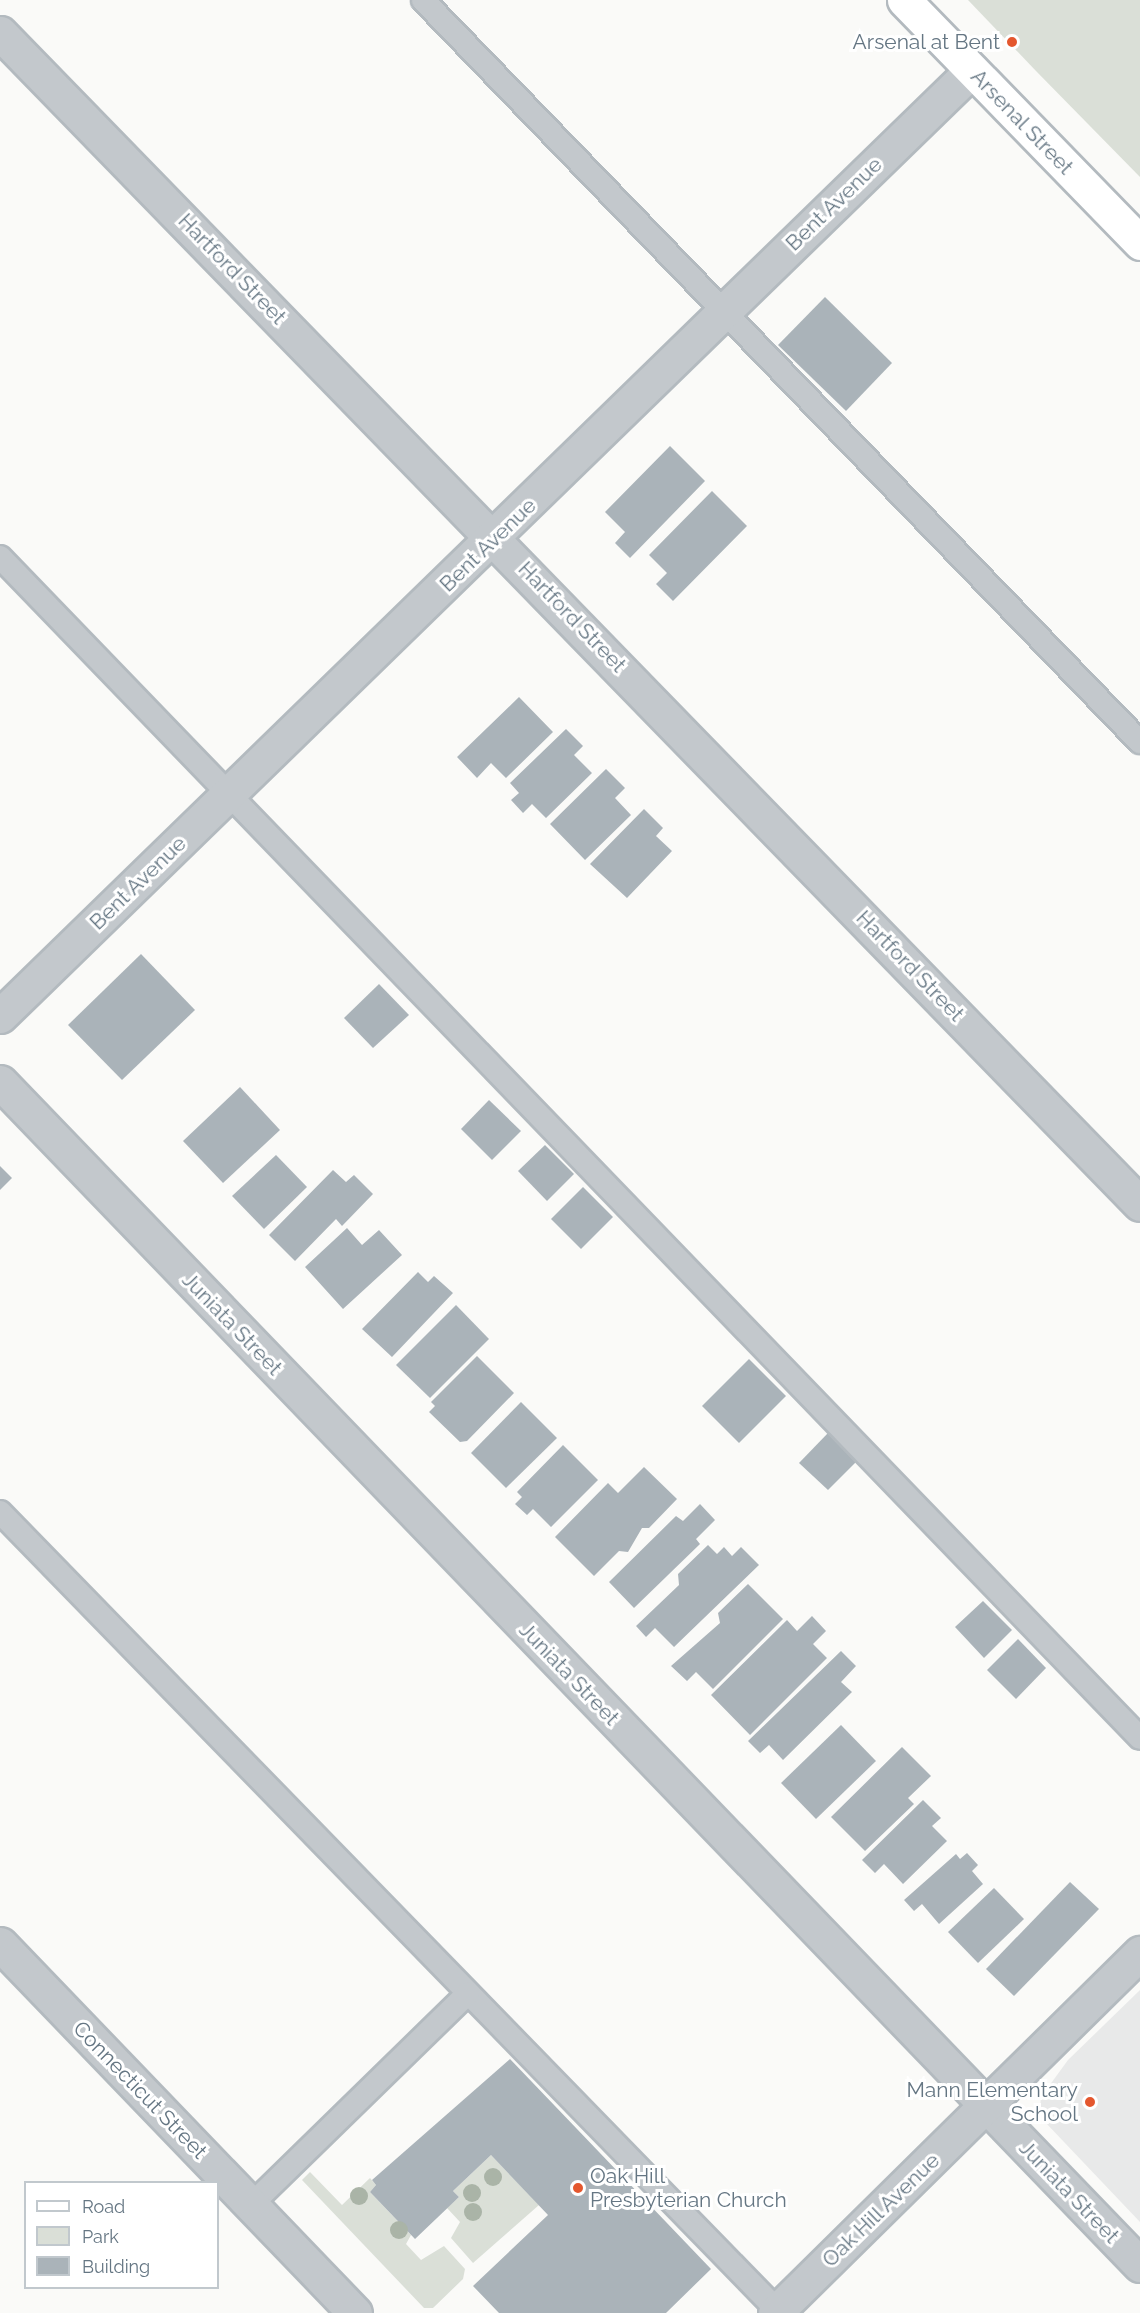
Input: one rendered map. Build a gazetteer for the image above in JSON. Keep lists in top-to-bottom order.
{
  "streets": {
    "main road": ["Arsenal Street"],
    "street": [
      "Bent Avenue",
      "Hartford Street",
      "Juniata Street",
      "Connecticut Street",
      "Oak Hill Avenue"
    ]
  },
  "crossings": [
    ["Arsenal Street", "Bent Avenue"],
    ["Bent Avenue", "Hartford Street"],
    ["Juniata Street", "Oak Hill Avenue"]
  ],
  "places": ["Arsenal at Bent", "Mann Elementary School", "Oak Hill Presbyterian Church"],
  "legend": ["Road", "Park", "Building"]
}
